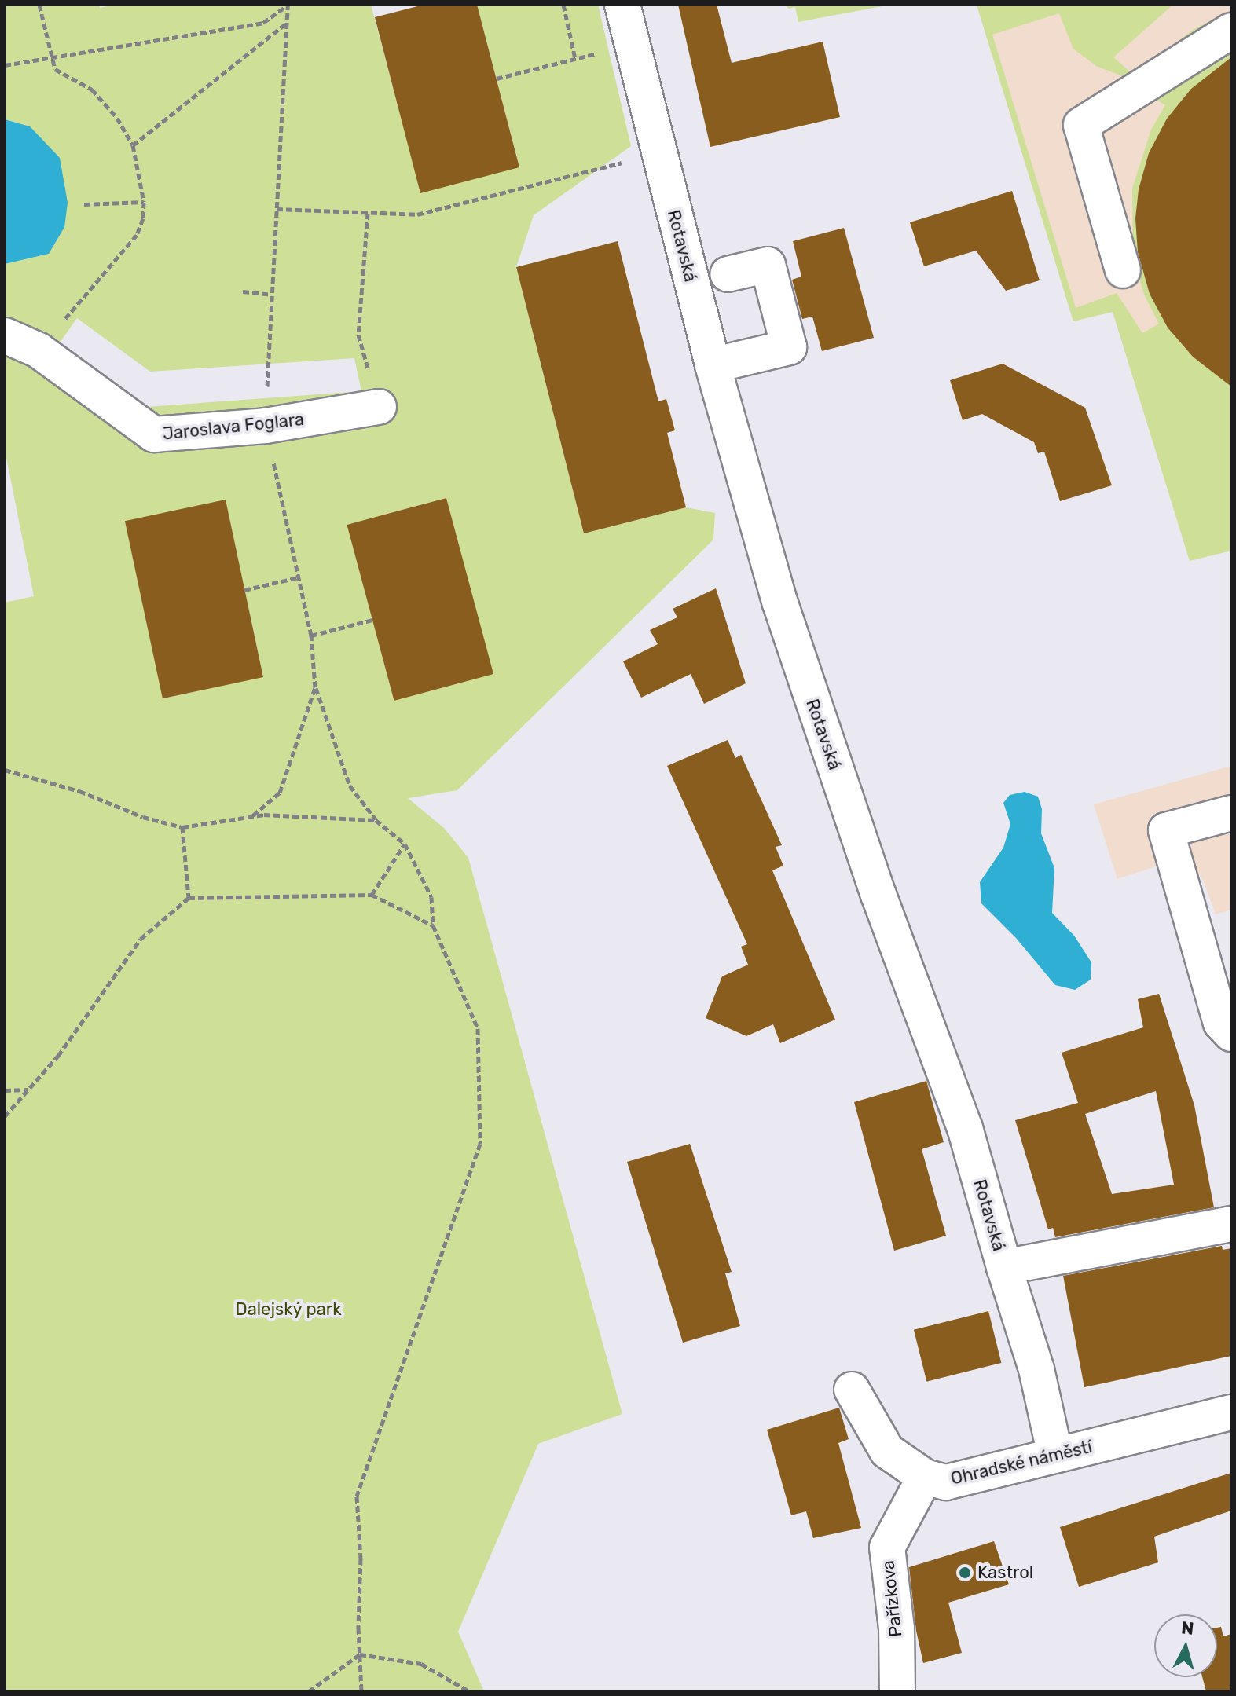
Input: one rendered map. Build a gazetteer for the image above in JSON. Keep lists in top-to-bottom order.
{
  "streets": {
    "street": [
      "Rotavská",
      "Jaroslava Foglara",
      "Ohradské náměstí",
      "Pařízkova"
    ]
  },
  "crossings": [
    ["Rotavská", "Ohradské náměstí"],
    ["Ohradské náměstí", "Pařízkova"]
  ],
  "parks": ["Dalejský park"],
  "places": ["Kastrol"],
  "north": "top"
}
